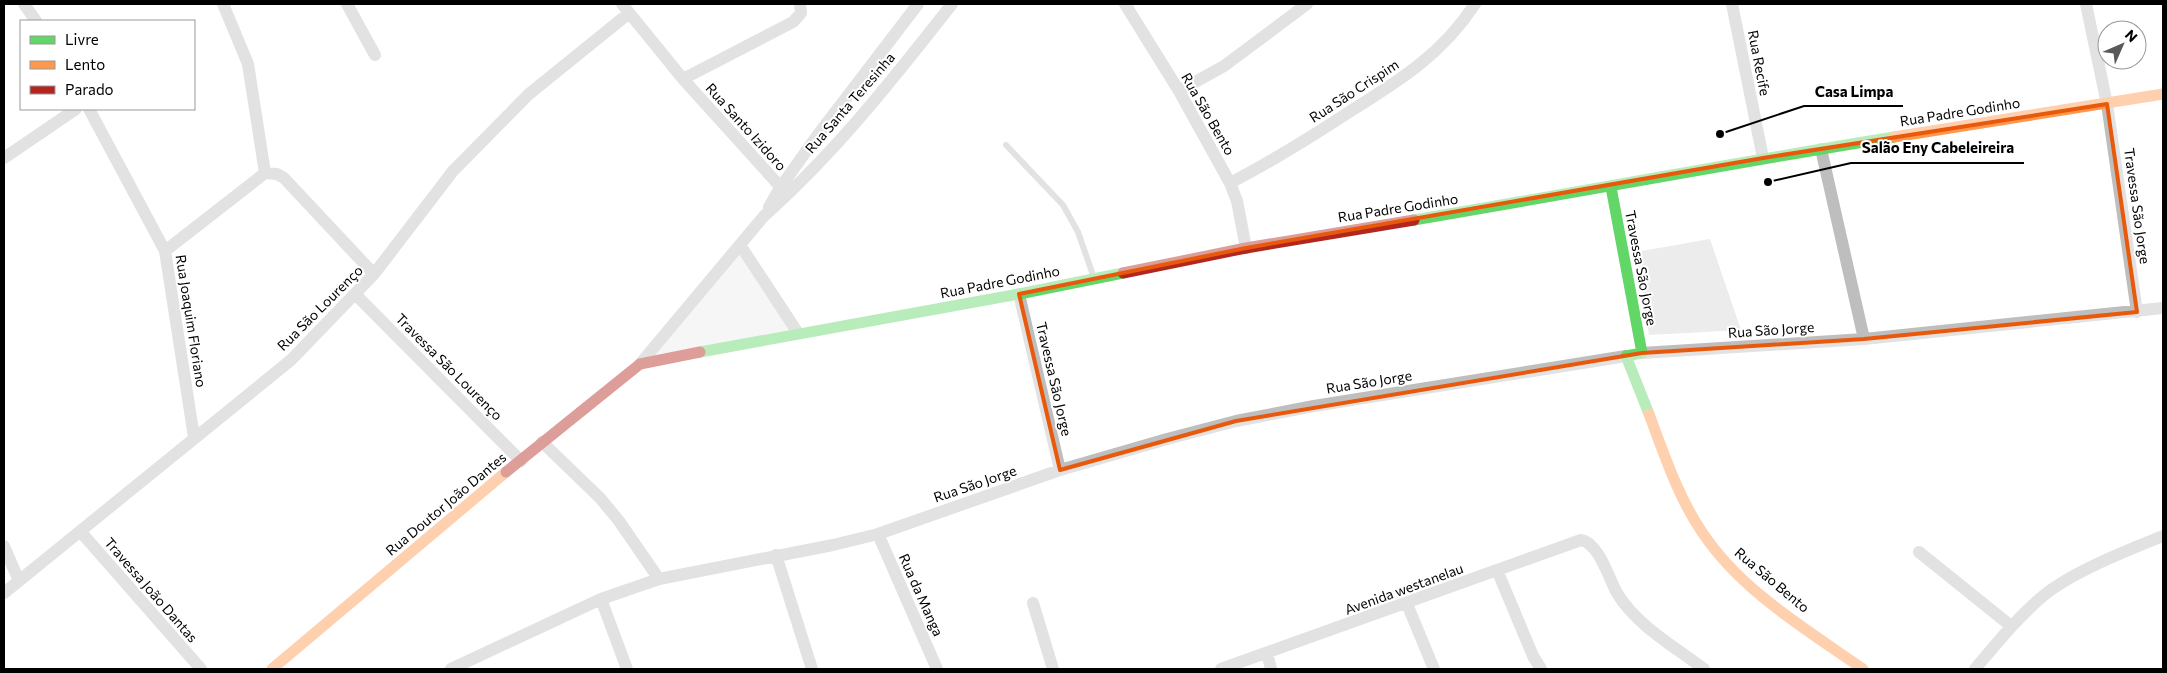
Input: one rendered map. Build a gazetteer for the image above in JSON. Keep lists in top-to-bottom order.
{
  "streets": {
    "street": [
      "Rua Recife",
      "Rua São Crispim",
      "Rua Santa Teresinha",
      "Rua Padre Godinho",
      "Rua São Bento",
      "Rua Santo Izidoro",
      "Travessa São Jorge",
      "Rua São Lourenço",
      "Rua Joaquim Floriano",
      "Rua São Jorge",
      "Travessa São Lourenço",
      "Rua Doutor João Dantes",
      "Avenida westanelau",
      "Travessa João Dantas",
      "Rua da Manga"
    ]
  },
  "crossings": [
    ["Rua Recife", "Rua Padre Godinho"],
    ["Rua São Crispim", "Rua São Bento"],
    ["Rua Santa Teresinha", "Rua Padre Godinho"],
    ["Rua Santa Teresinha", "Rua Santo Izidoro"],
    ["Rua Santa Teresinha", "Rua Doutor João Dantes"],
    ["Rua Padre Godinho", "Rua São Bento"],
    ["Rua Padre Godinho", "Travessa São Jorge"],
    ["Rua Padre Godinho", "Rua Doutor João Dantes"],
    ["Rua São Bento", "Rua São Jorge"],
    ["Rua Santo Izidoro", "Rua São Lourenço"],
    ["Travessa São Jorge", "Rua São Jorge"],
    ["Rua São Lourenço", "Rua Joaquim Floriano"],
    ["Rua São Lourenço", "Travessa São Lourenço"],
    ["Rua São Lourenço", "Travessa João Dantas"],
    ["Rua São Jorge", "Rua da Manga"],
    ["Travessa São Lourenço", "Rua Doutor João Dantes"]
  ],
  "places": ["Casa Limpa", "Salão Eny Cabeleireira"],
  "legend": ["Livre", "Lento", "Parado"],
  "north": "top right"
}
